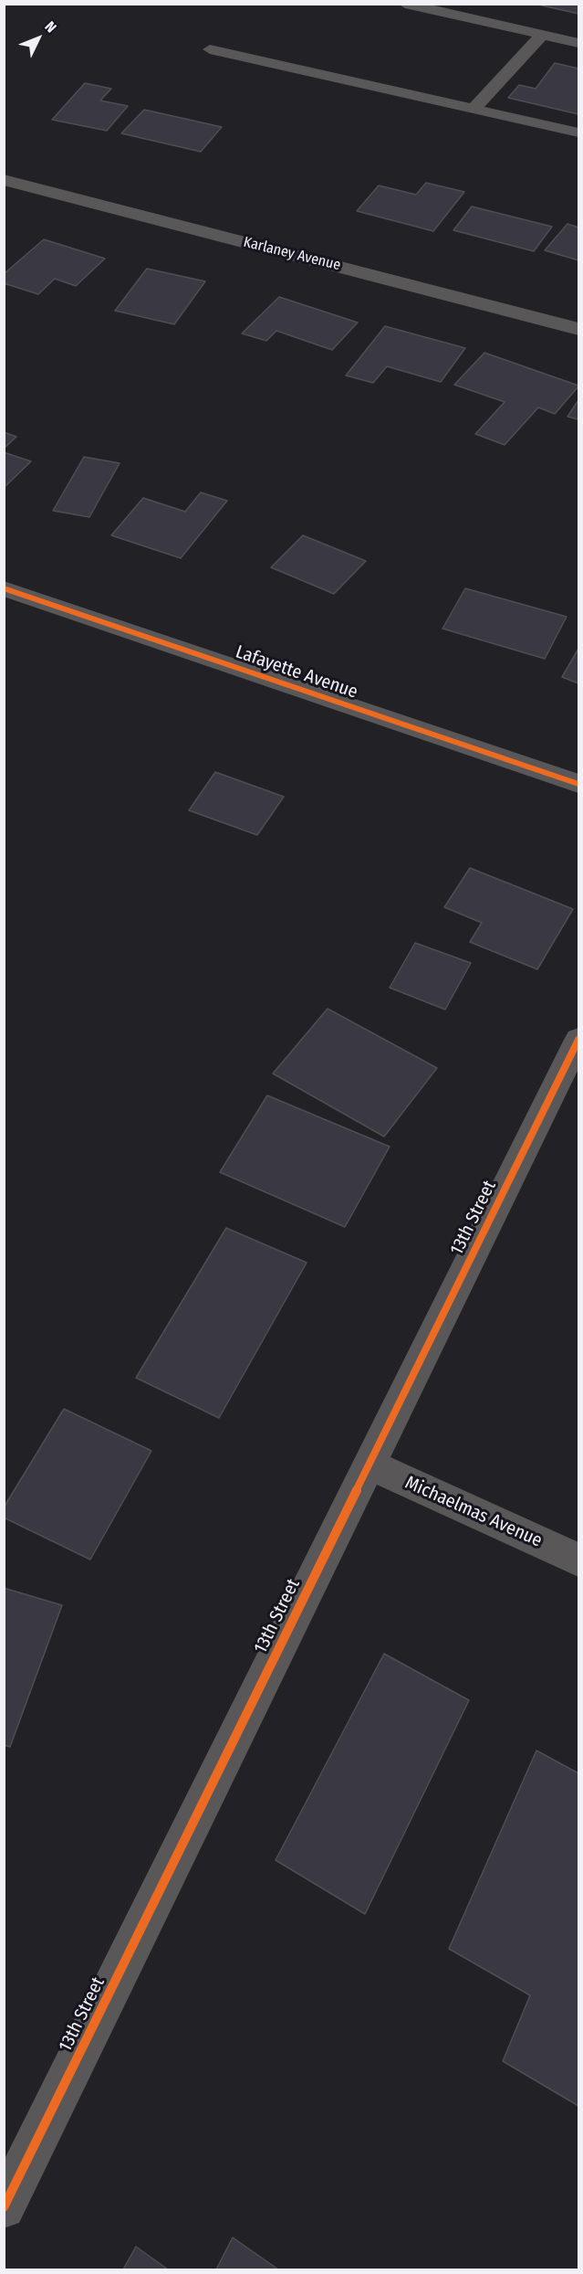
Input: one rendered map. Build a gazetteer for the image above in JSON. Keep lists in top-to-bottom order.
{
  "streets": {
    "street": [
      "Karlaney Avenue",
      "Lafayette Avenue",
      "13th Street",
      "Michaelmas Avenue"
    ]
  },
  "crossings": [
    ["13th Street", "Michaelmas Avenue"]
  ],
  "north": "top right"
}
